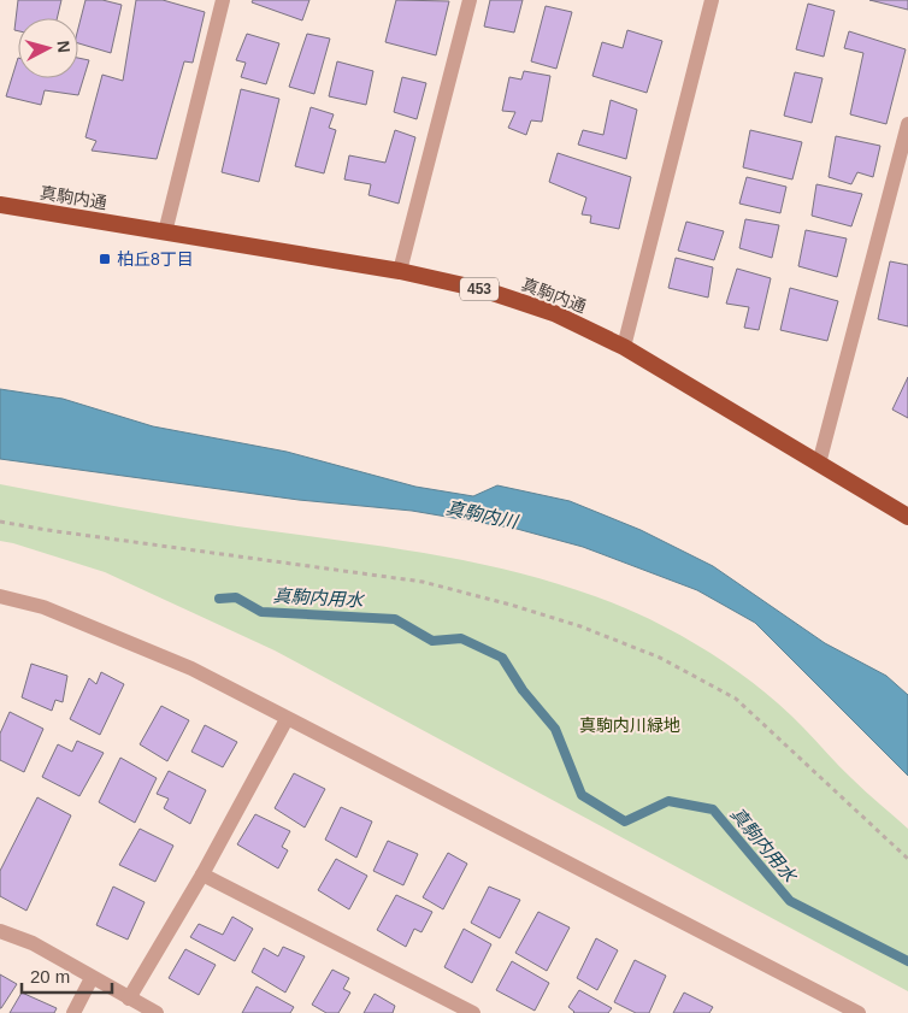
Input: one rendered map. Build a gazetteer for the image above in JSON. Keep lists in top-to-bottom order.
{
  "streets": {
    "highway": ["真駒内通", "453"]
  },
  "water": ["真駒内川", "真駒内用水"],
  "parks": ["真駒内川緑地"],
  "places": {
    "transit": ["柏丘8丁目"]
  },
  "scale_bar": "20 m",
  "north": "right"
}
